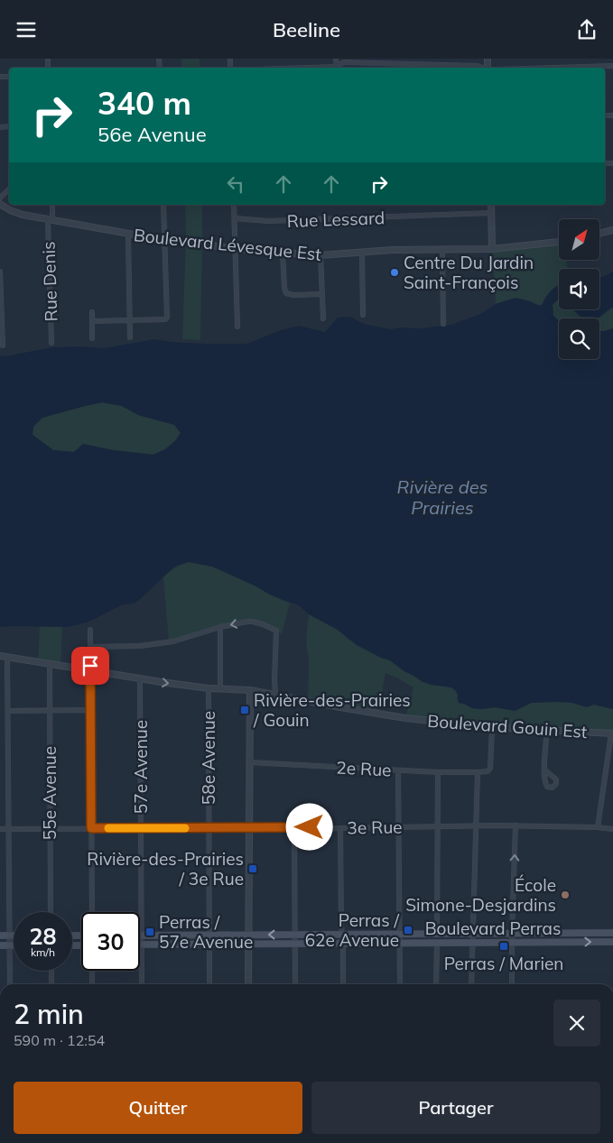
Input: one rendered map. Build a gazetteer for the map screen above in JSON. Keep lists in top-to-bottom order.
{
  "streets": {
    "main road": ["Boulevard Perras"],
    "street": [
      "Rue Lessard",
      "Boulevard Lévesque Est",
      "Rue Denis",
      "Boulevard Gouin Est",
      "58e Avenue",
      "57e Avenue",
      "2e Rue",
      "55e Avenue",
      "3e Rue"
    ]
  },
  "crossings": [
    ["Boulevard Lévesque Est", "Rue Denis"],
    ["Boulevard Gouin Est", "58e Avenue"],
    ["Boulevard Gouin Est", "57e Avenue"],
    ["Boulevard Gouin Est", "55e Avenue"],
    ["58e Avenue", "3e Rue"],
    ["58e Avenue", "Boulevard Perras"],
    ["57e Avenue", "3e Rue"],
    ["57e Avenue", "Boulevard Perras"],
    ["55e Avenue", "3e Rue"]
  ],
  "water": ["Rivière des Prairies"],
  "places": {
    "other": ["Centre Du Jardin Saint-François", "École Simone-Desjardins"],
    "transit": [
      "Rivière-des-Prairies / Gouin",
      "Rivière-des-Prairies / 3e Rue",
      "Perras / 62e Avenue",
      "Perras / 57e Avenue",
      "Perras / Marien"
    ]
  },
  "north": "top right",
  "page": {
    "header": "Beeline",
    "turn": ["340 m", "56e Avenue"],
    "speed": "28 km/h",
    "limit": "30",
    "heading": ["2 min", "590 m · 12:54"],
    "buttons": ["Quitter", "Partager"]
  }
}
